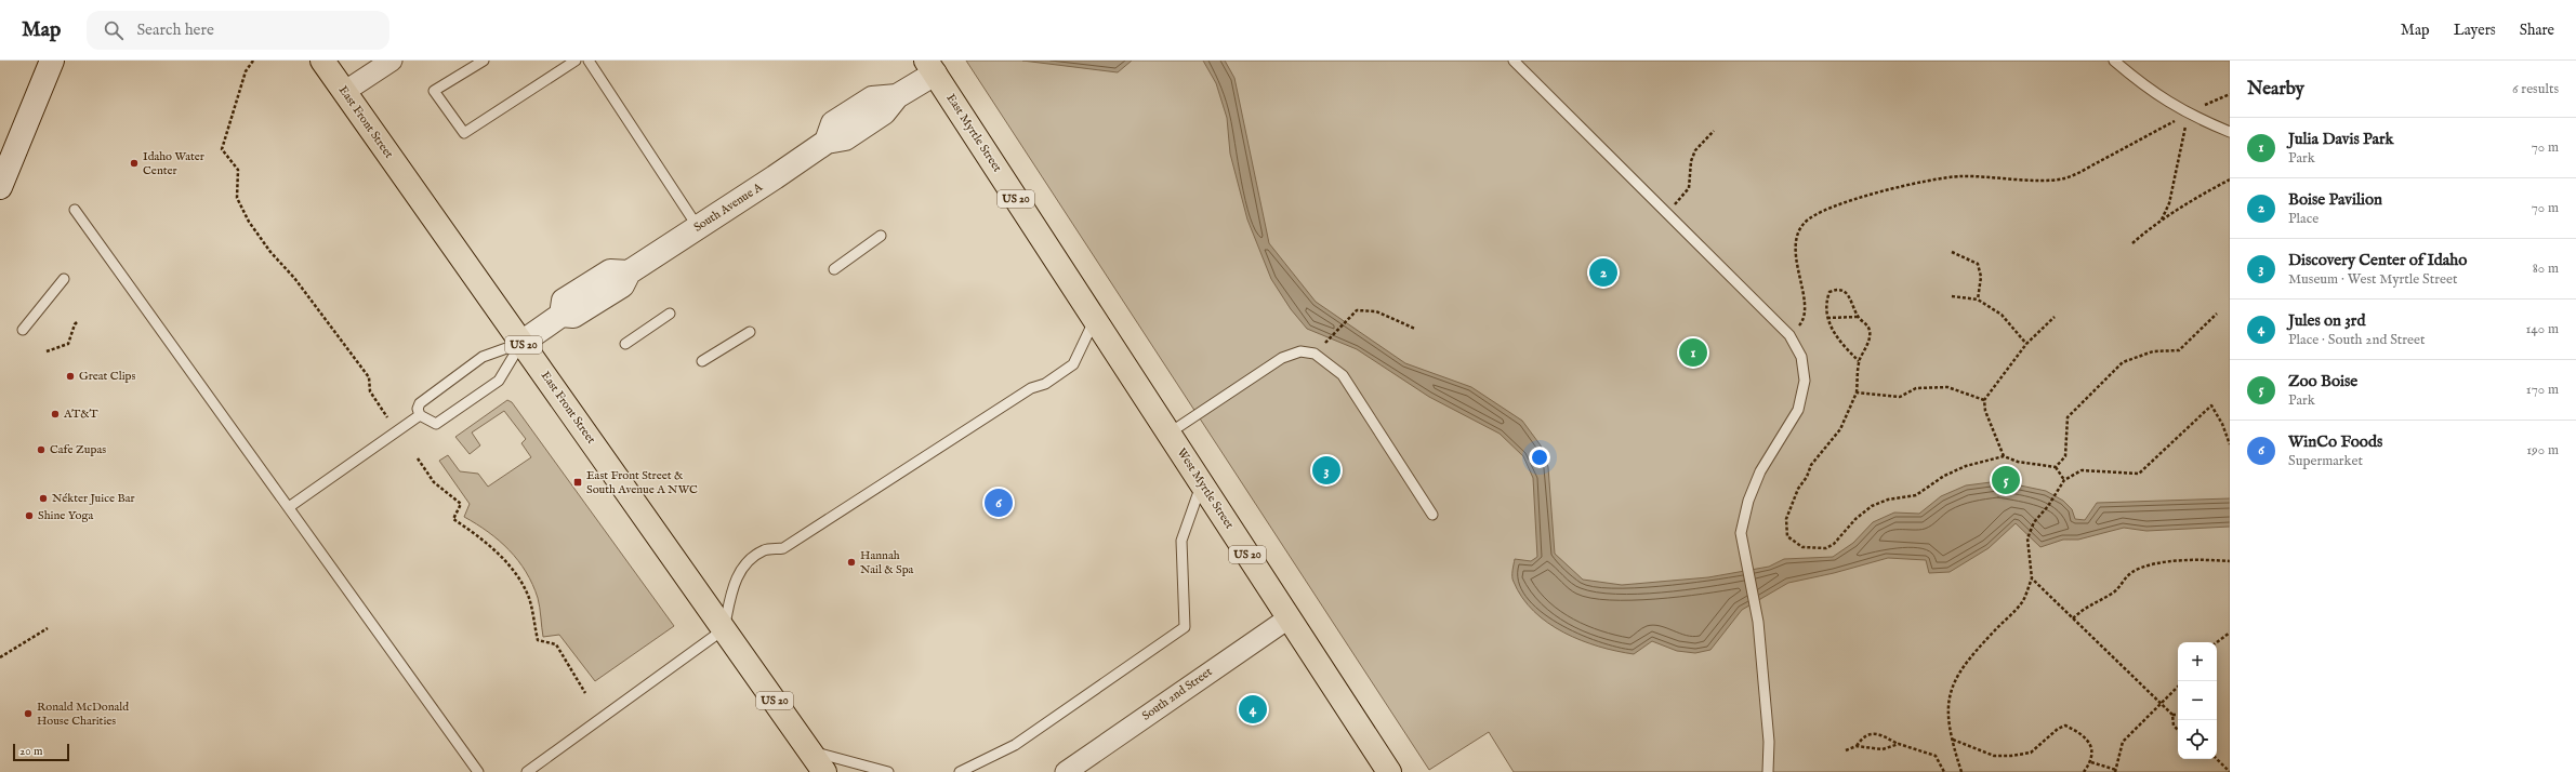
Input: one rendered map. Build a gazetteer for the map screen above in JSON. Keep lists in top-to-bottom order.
{
  "streets": {
    "main road": [
      "East Front Street",
      "East Myrtle Street",
      "US 20",
      "West Myrtle Street"
    ],
    "street": ["South Avenue A", "South 2nd Street"]
  },
  "crossings": [
    ["East Front Street", "US 20"],
    ["East Front Street", "South Avenue A"],
    ["East Myrtle Street", "South Avenue A"],
    ["East Myrtle Street", "West Myrtle Street"],
    ["West Myrtle Street", "South 2nd Street"]
  ],
  "places": {
    "other": [
      "Idaho Water Center",
      "Great Clips",
      "AT&T",
      "Cafe Zupas",
      "Nékter Juice Bar",
      "Shine Yoga",
      "Hannah Nail & Spa",
      "Ronald McDonald House Charities"
    ],
    "transit": ["East Front Street & South Avenue A NWC"]
  },
  "scale_bar": "20 m",
  "page": {
    "header": "Map",
    "search": "Search here",
    "nav": ["Map", "Layers", "Share"],
    "heading": ["Nearby", "6 results"],
    "list": [
      {
        "mark": "1",
        "name": "Julia Davis Park",
        "note": "Park",
        "value": "70 m"
      },
      {
        "mark": "2",
        "name": "Boise Pavilion",
        "note": "Place",
        "value": "70 m"
      },
      {
        "mark": "3",
        "name": "Discovery Center of Idaho",
        "note": "Museum · West Myrtle Street",
        "value": "80 m"
      },
      {
        "mark": "4",
        "name": "Jules on 3rd",
        "note": "Place · South 2nd Street",
        "value": "140 m"
      },
      {
        "mark": "5",
        "name": "Zoo Boise",
        "note": "Park",
        "value": "170 m"
      },
      {
        "mark": "6",
        "name": "WinCo Foods",
        "note": "Supermarket",
        "value": "190 m"
      }
    ],
    "pins": [
      "2",
      "1",
      "3",
      "5",
      "6",
      "4"
    ],
    "map_buttons": ["+", "−"],
    "scale": "20 m"
  }
}
